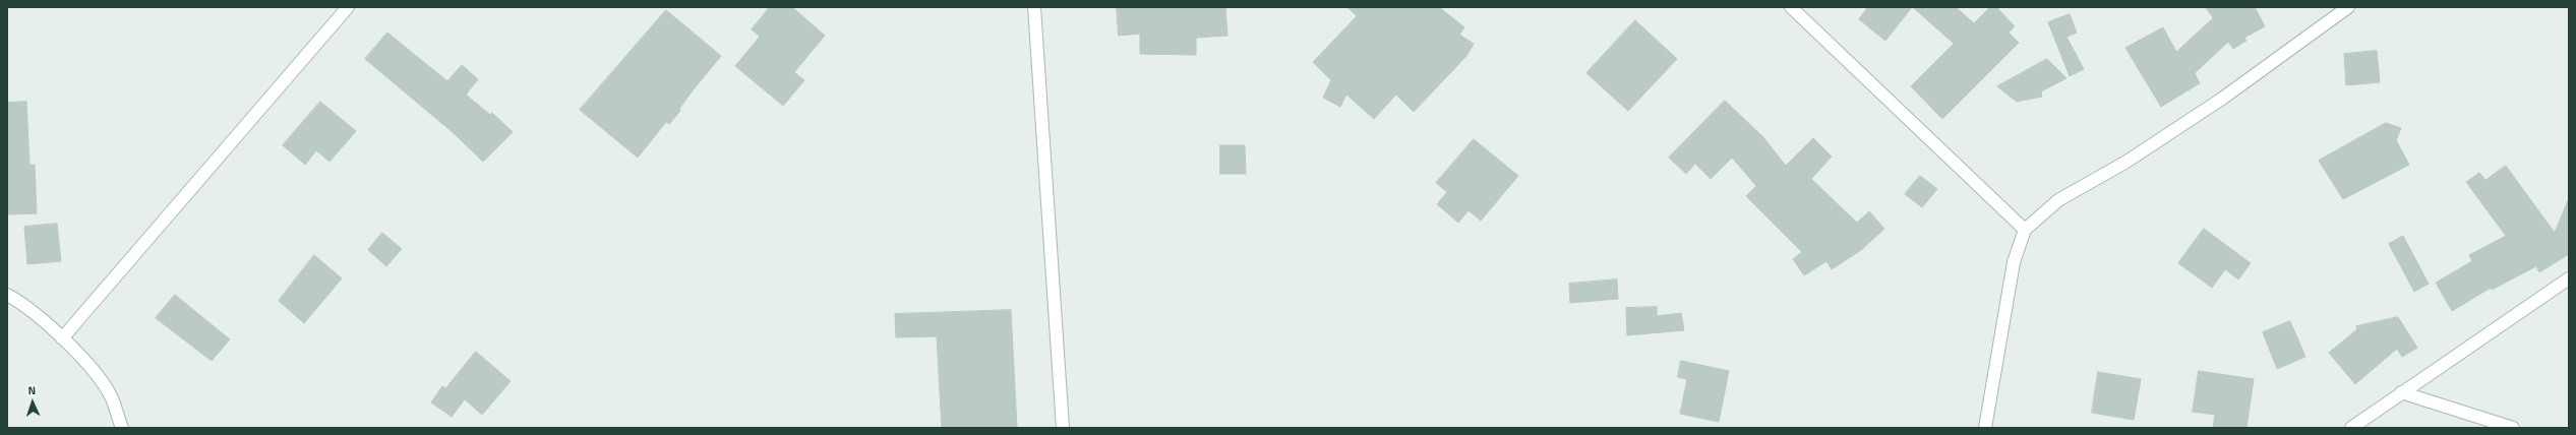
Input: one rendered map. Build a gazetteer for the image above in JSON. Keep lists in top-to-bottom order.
{
  "north": "top"
}
